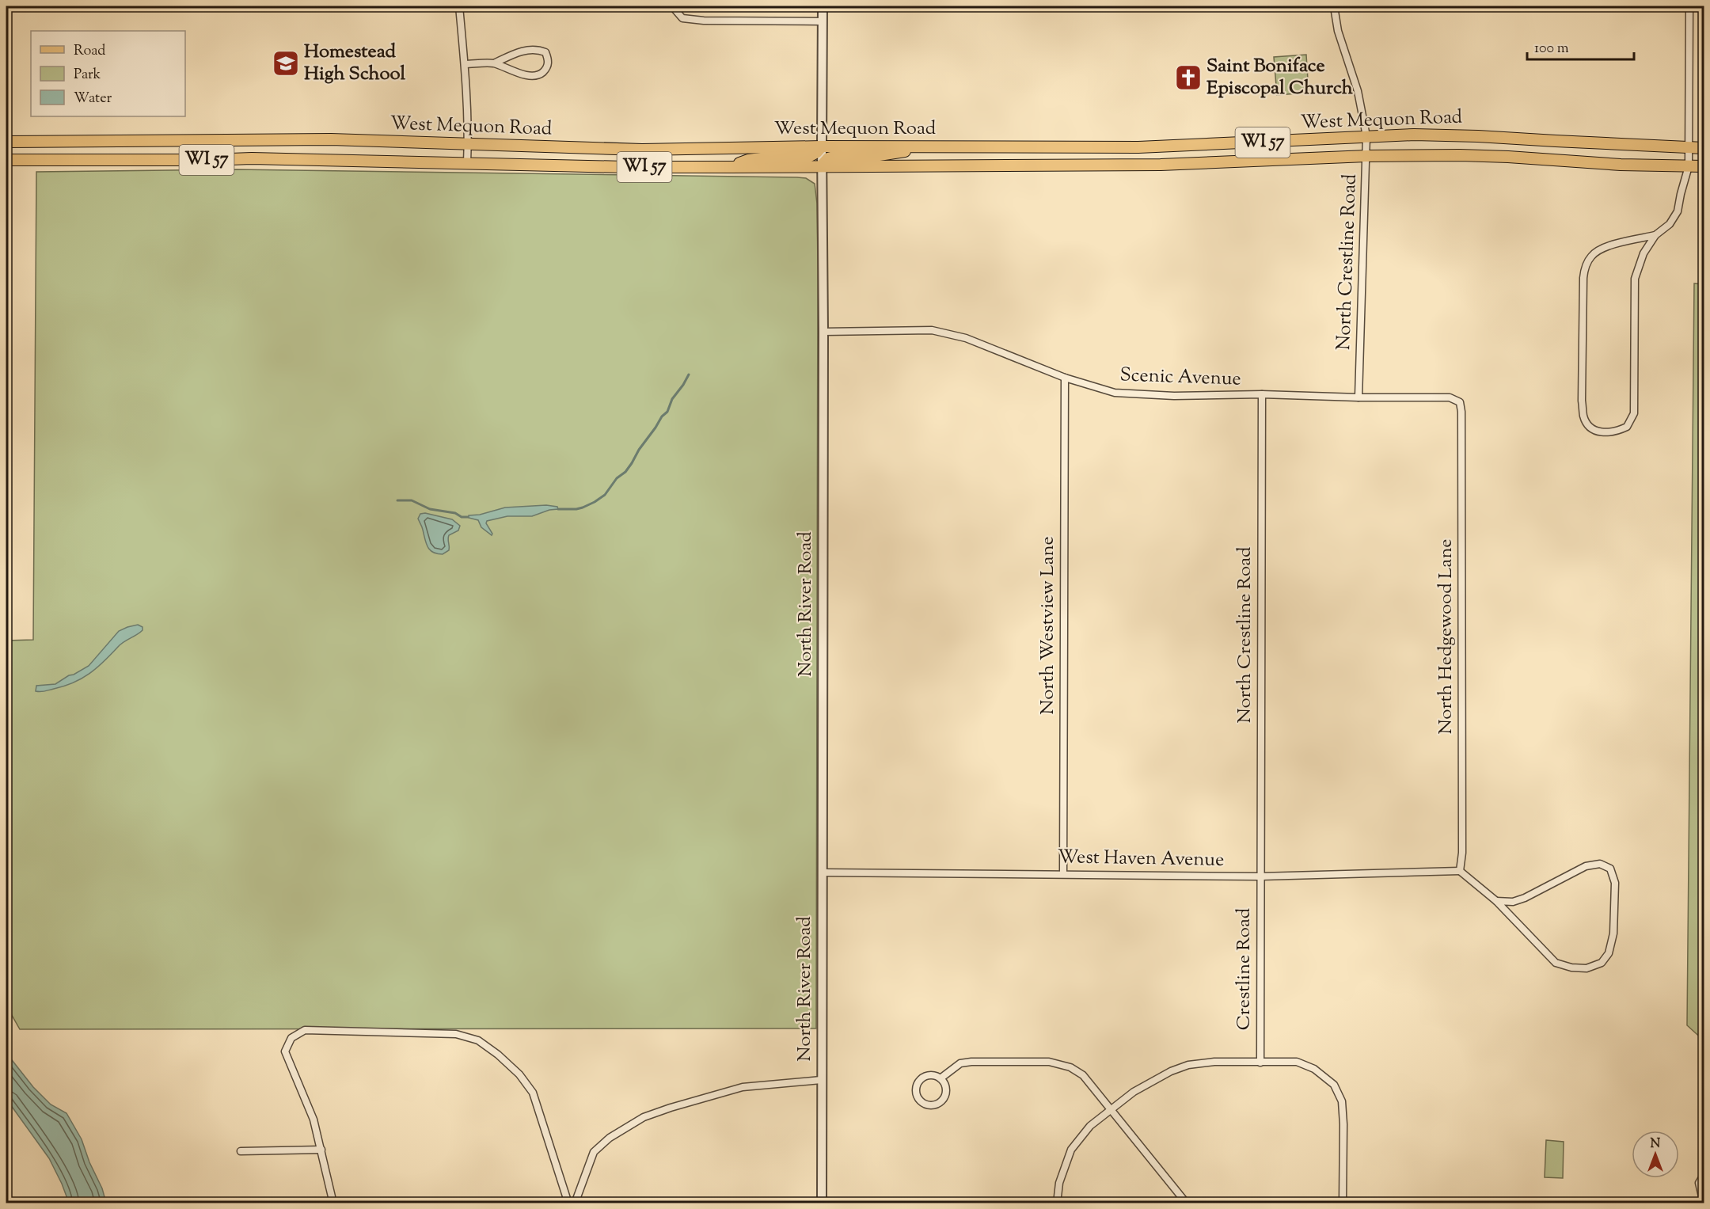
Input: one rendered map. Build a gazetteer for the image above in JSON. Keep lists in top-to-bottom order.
{
  "streets": {
    "main road": ["West Mequon Road", "WI 57"],
    "street": [
      "North Crestline Road",
      "Scenic Avenue",
      "North River Road",
      "North Westview Lane",
      "North Hedgewood Lane",
      "West Haven Avenue",
      "Crestline Road"
    ]
  },
  "crossings": [
    ["West Mequon Road", "North Crestline Road"],
    ["West Mequon Road", "North River Road"],
    ["North Crestline Road", "Scenic Avenue"],
    ["North Crestline Road", "West Haven Avenue"],
    ["North Crestline Road", "Crestline Road"],
    ["Scenic Avenue", "North River Road"],
    ["Scenic Avenue", "North Westview Lane"],
    ["Scenic Avenue", "North Hedgewood Lane"],
    ["North River Road", "West Haven Avenue"],
    ["North Westview Lane", "West Haven Avenue"],
    ["North Hedgewood Lane", "West Haven Avenue"],
    ["West Haven Avenue", "Crestline Road"]
  ],
  "places": {
    "school or university": ["Homestead High School"],
    "church": ["Saint Boniface Episcopal Church"]
  },
  "legend": ["Road", "Park", "Water"],
  "scale_bar": "100 m",
  "north": "top"
}
